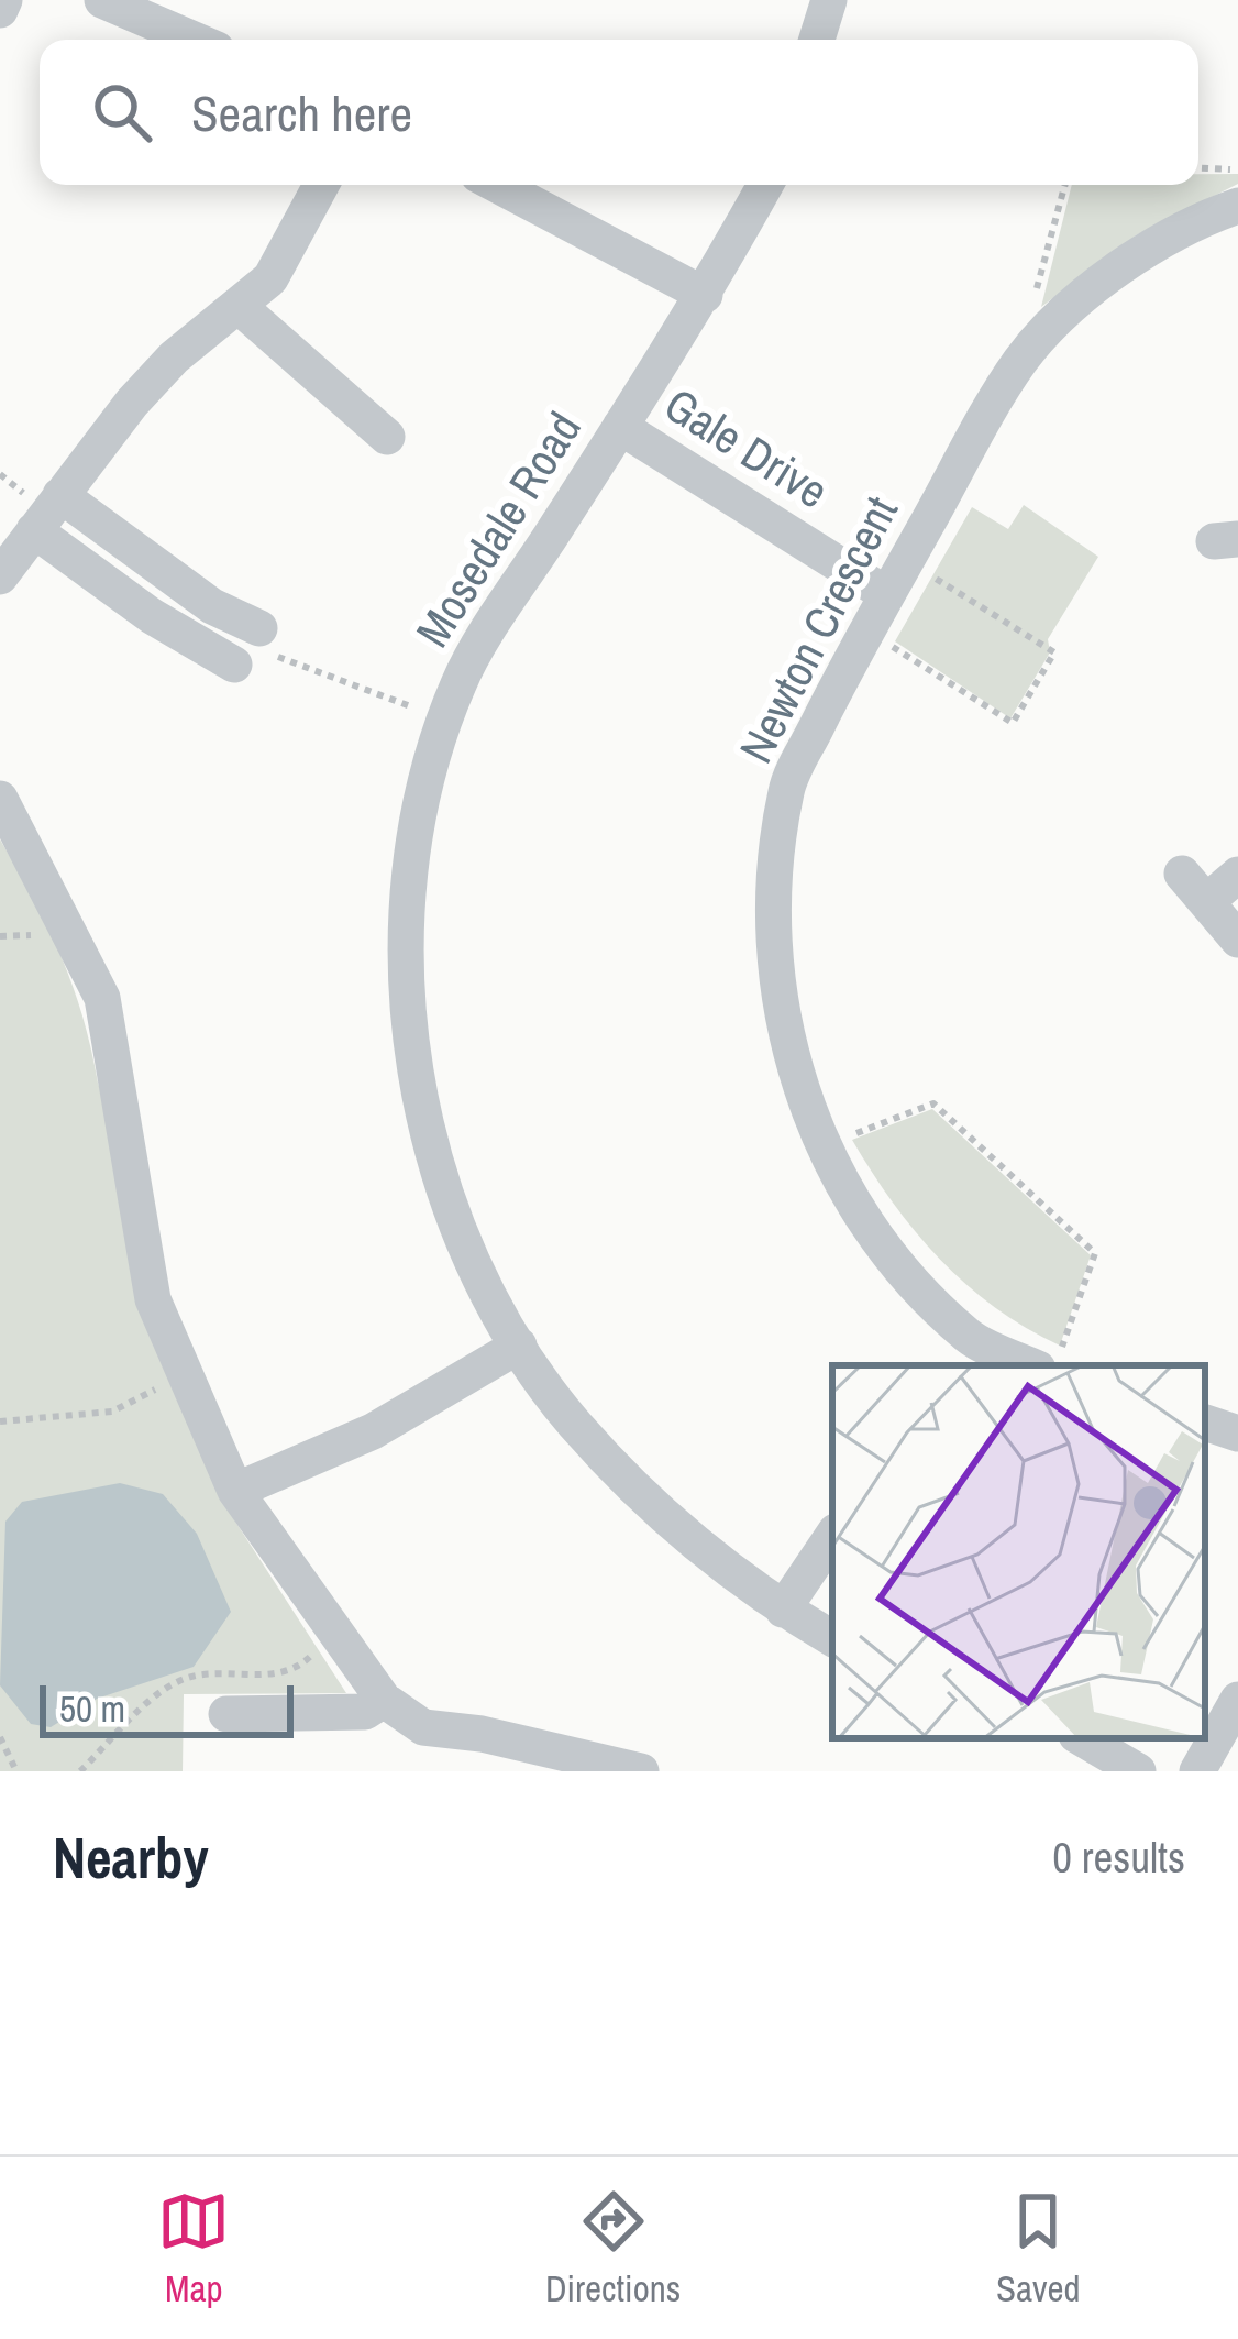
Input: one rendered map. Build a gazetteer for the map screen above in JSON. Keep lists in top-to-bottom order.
{
  "streets": {
    "street": ["Gale Drive", "Mosedale Road", "Newton Crescent"]
  },
  "crossings": [
    ["Gale Drive", "Mosedale Road"],
    ["Gale Drive", "Newton Crescent"]
  ],
  "scale_bar": "50 m",
  "page": {
    "search": "Search here",
    "scale": "50 m",
    "heading": ["Nearby", "0 results"],
    "nav": ["Map", "Directions", "Saved"]
  }
}
